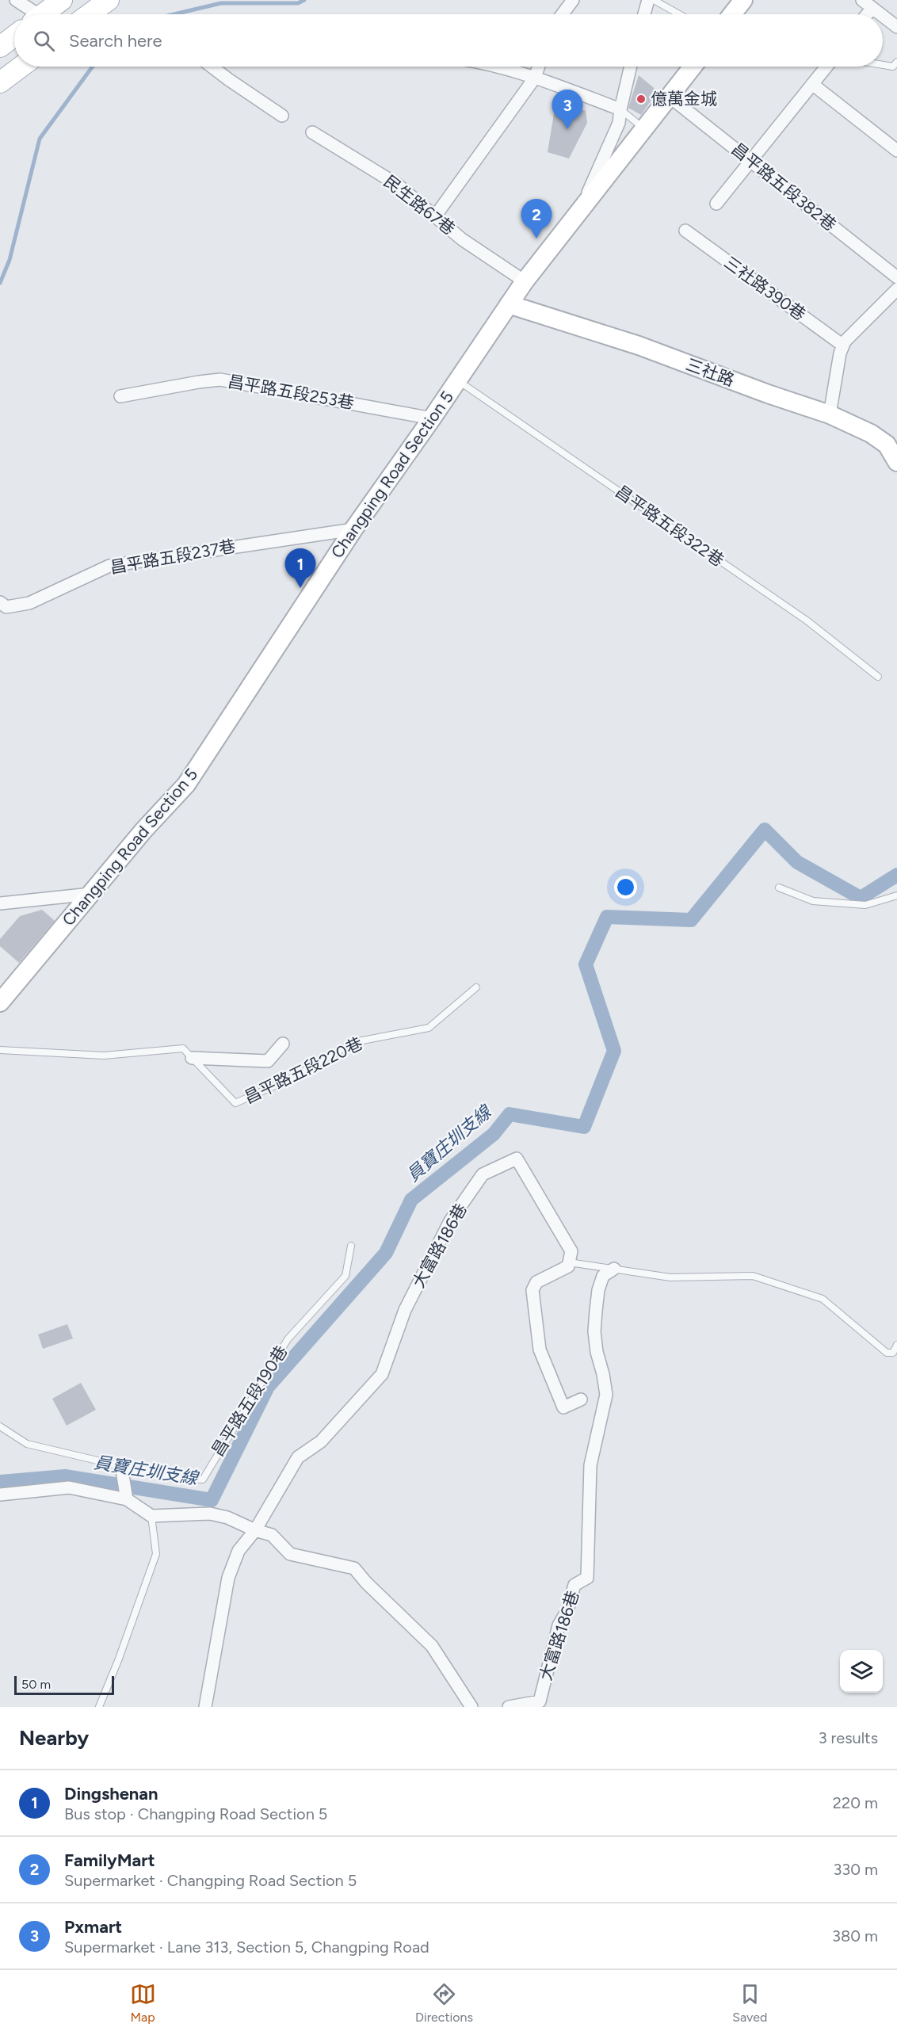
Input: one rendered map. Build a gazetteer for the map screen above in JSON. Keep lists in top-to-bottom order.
{
  "streets": {
    "street": [
      "昌平路五段382巷",
      "民生路67巷",
      "三社路390巷",
      "三社路",
      "昌平路五段253巷",
      "Changping Road Section 5",
      "昌平路五段237巷",
      "昌平路五段220巷",
      "大富路186巷"
    ],
    "lane": ["昌平路五段322巷", "昌平路五段190巷"]
  },
  "crossings": [
    ["昌平路五段382巷", "Changping Road Section 5"],
    ["民生路67巷", "Changping Road Section 5"],
    ["三社路", "Changping Road Section 5"],
    ["昌平路五段253巷", "Changping Road Section 5"],
    ["Changping Road Section 5", "昌平路五段322巷"],
    ["Changping Road Section 5", "昌平路五段237巷"]
  ],
  "water": ["員寶庄圳支線"],
  "places": ["億萬金城"],
  "scale_bar": "50 m",
  "page": {
    "search": "Search here",
    "pins": ["3", "2", "1"],
    "scale": "50 m",
    "heading": ["Nearby", "3 results"],
    "list": [
      {
        "mark": "1",
        "name": "Dingshenan",
        "note": "Bus stop · Changping Road Section 5",
        "value": "220 m"
      },
      {
        "mark": "2",
        "name": "FamilyMart",
        "note": "Supermarket · Changping Road Section 5",
        "value": "330 m"
      },
      {
        "mark": "3",
        "name": "Pxmart",
        "note": "Supermarket · Lane 313, Section 5, Changping Road",
        "value": "380 m"
      }
    ],
    "nav": ["Map", "Directions", "Saved"]
  }
}
